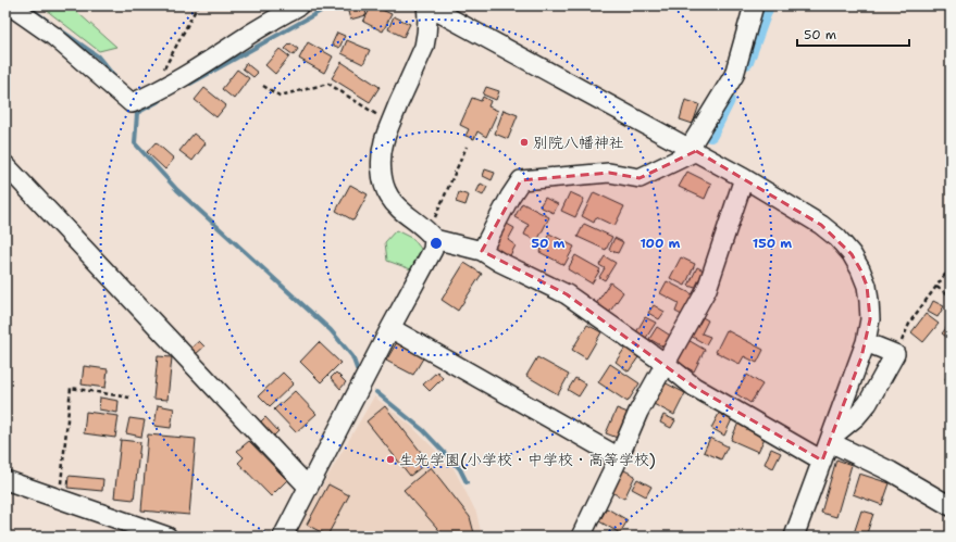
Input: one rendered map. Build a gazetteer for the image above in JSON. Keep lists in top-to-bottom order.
{
  "places": ["別院八幡神社", "生光学園(小学校・中学校・高等学校)"],
  "scale_bar": "50 m",
  "rings": ["50 m", "100 m", "150 m"]
}
